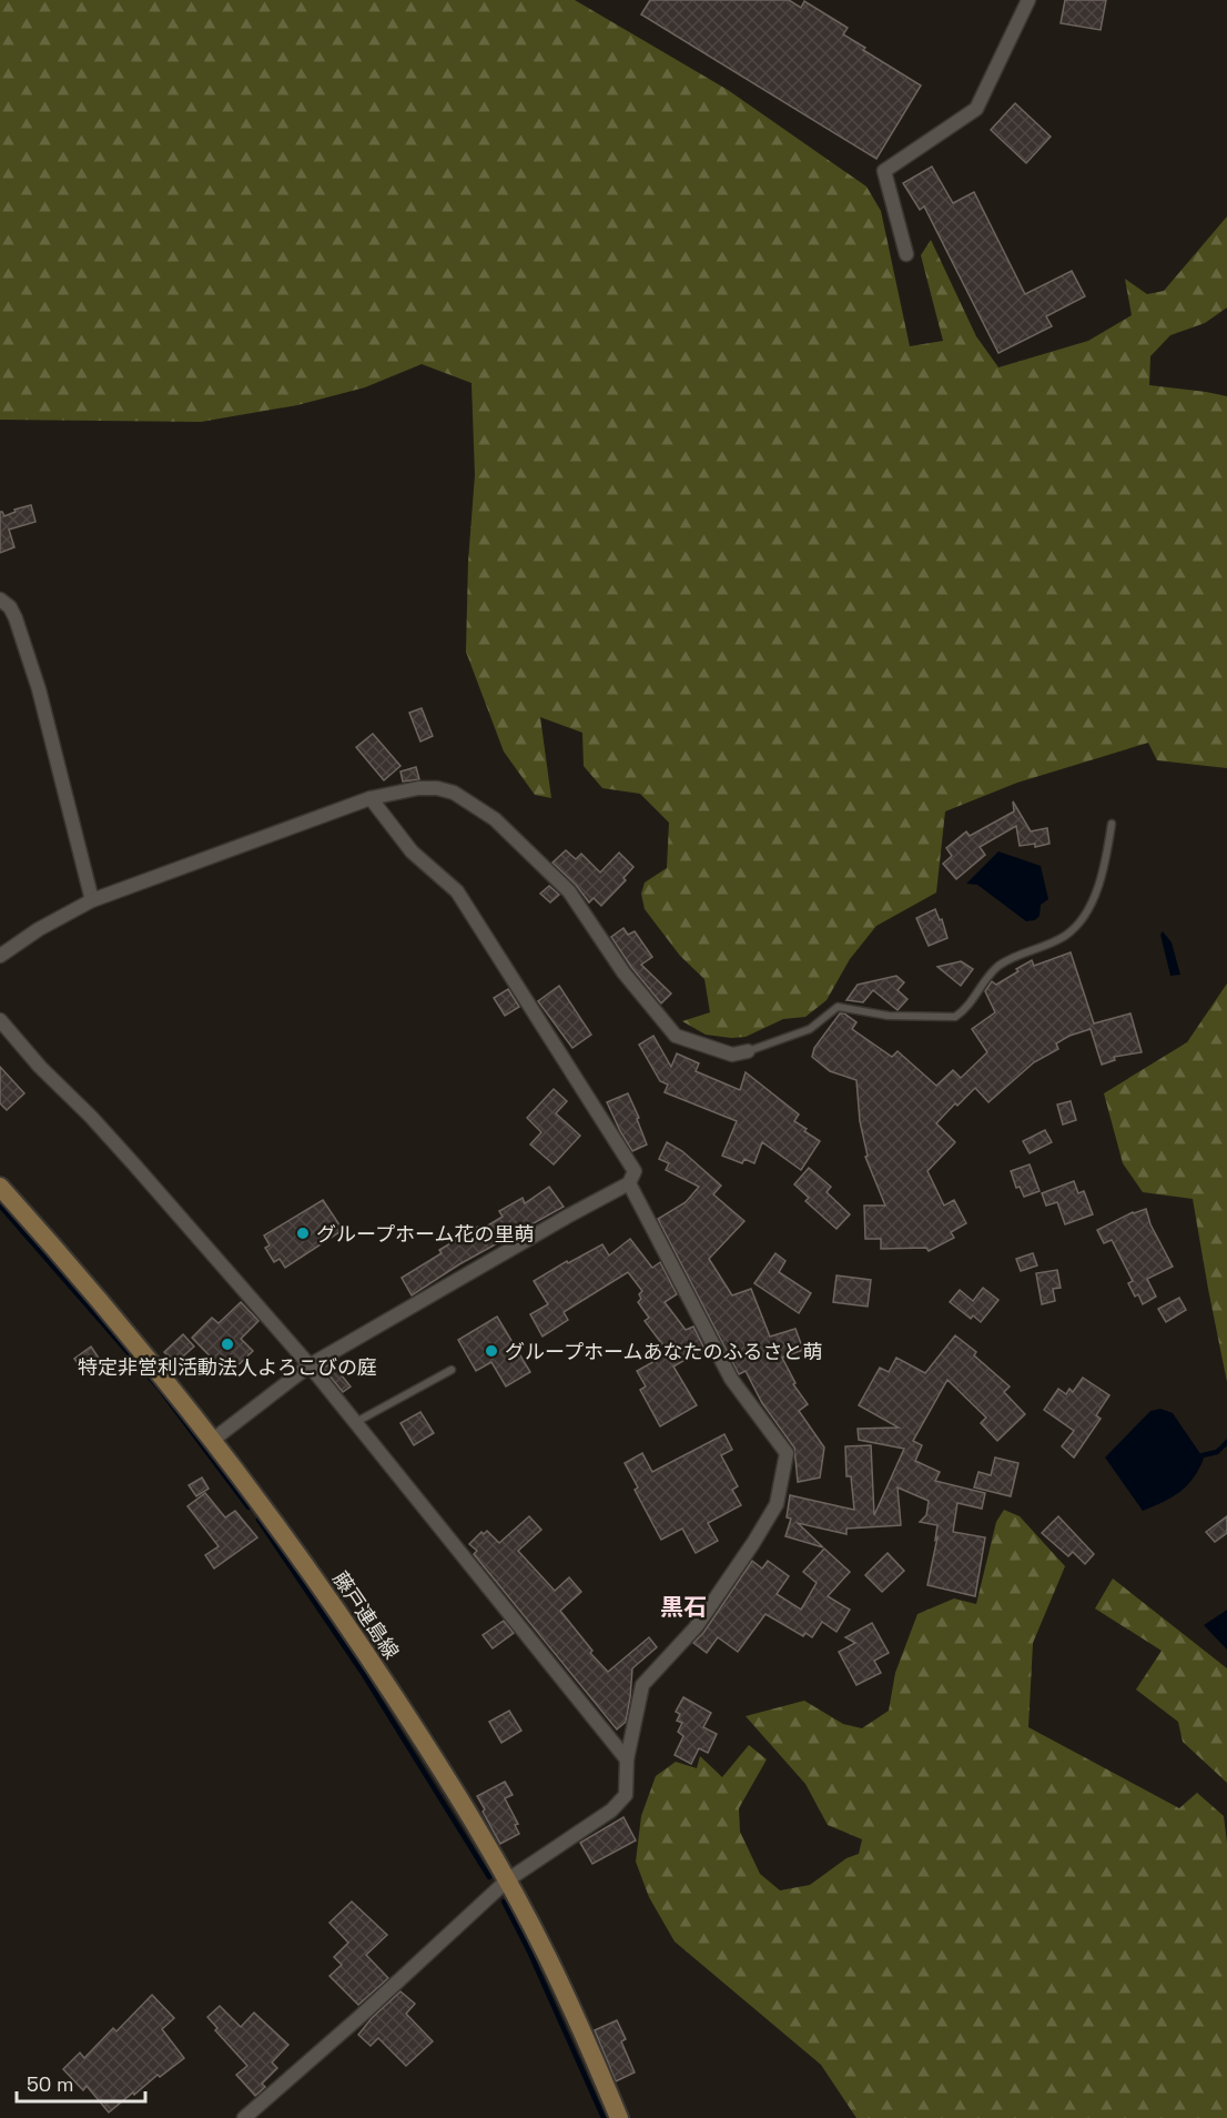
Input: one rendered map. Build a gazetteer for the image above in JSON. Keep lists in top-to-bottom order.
{
  "streets": {
    "main road": ["藤戸連島線"]
  },
  "districts": ["黒石"],
  "places": ["グループホーム花の里萌", "特定非営利活動法人よろこびの庭", "グループホームあなたのふるさと萌"],
  "scale_bar": "50 m"
}
